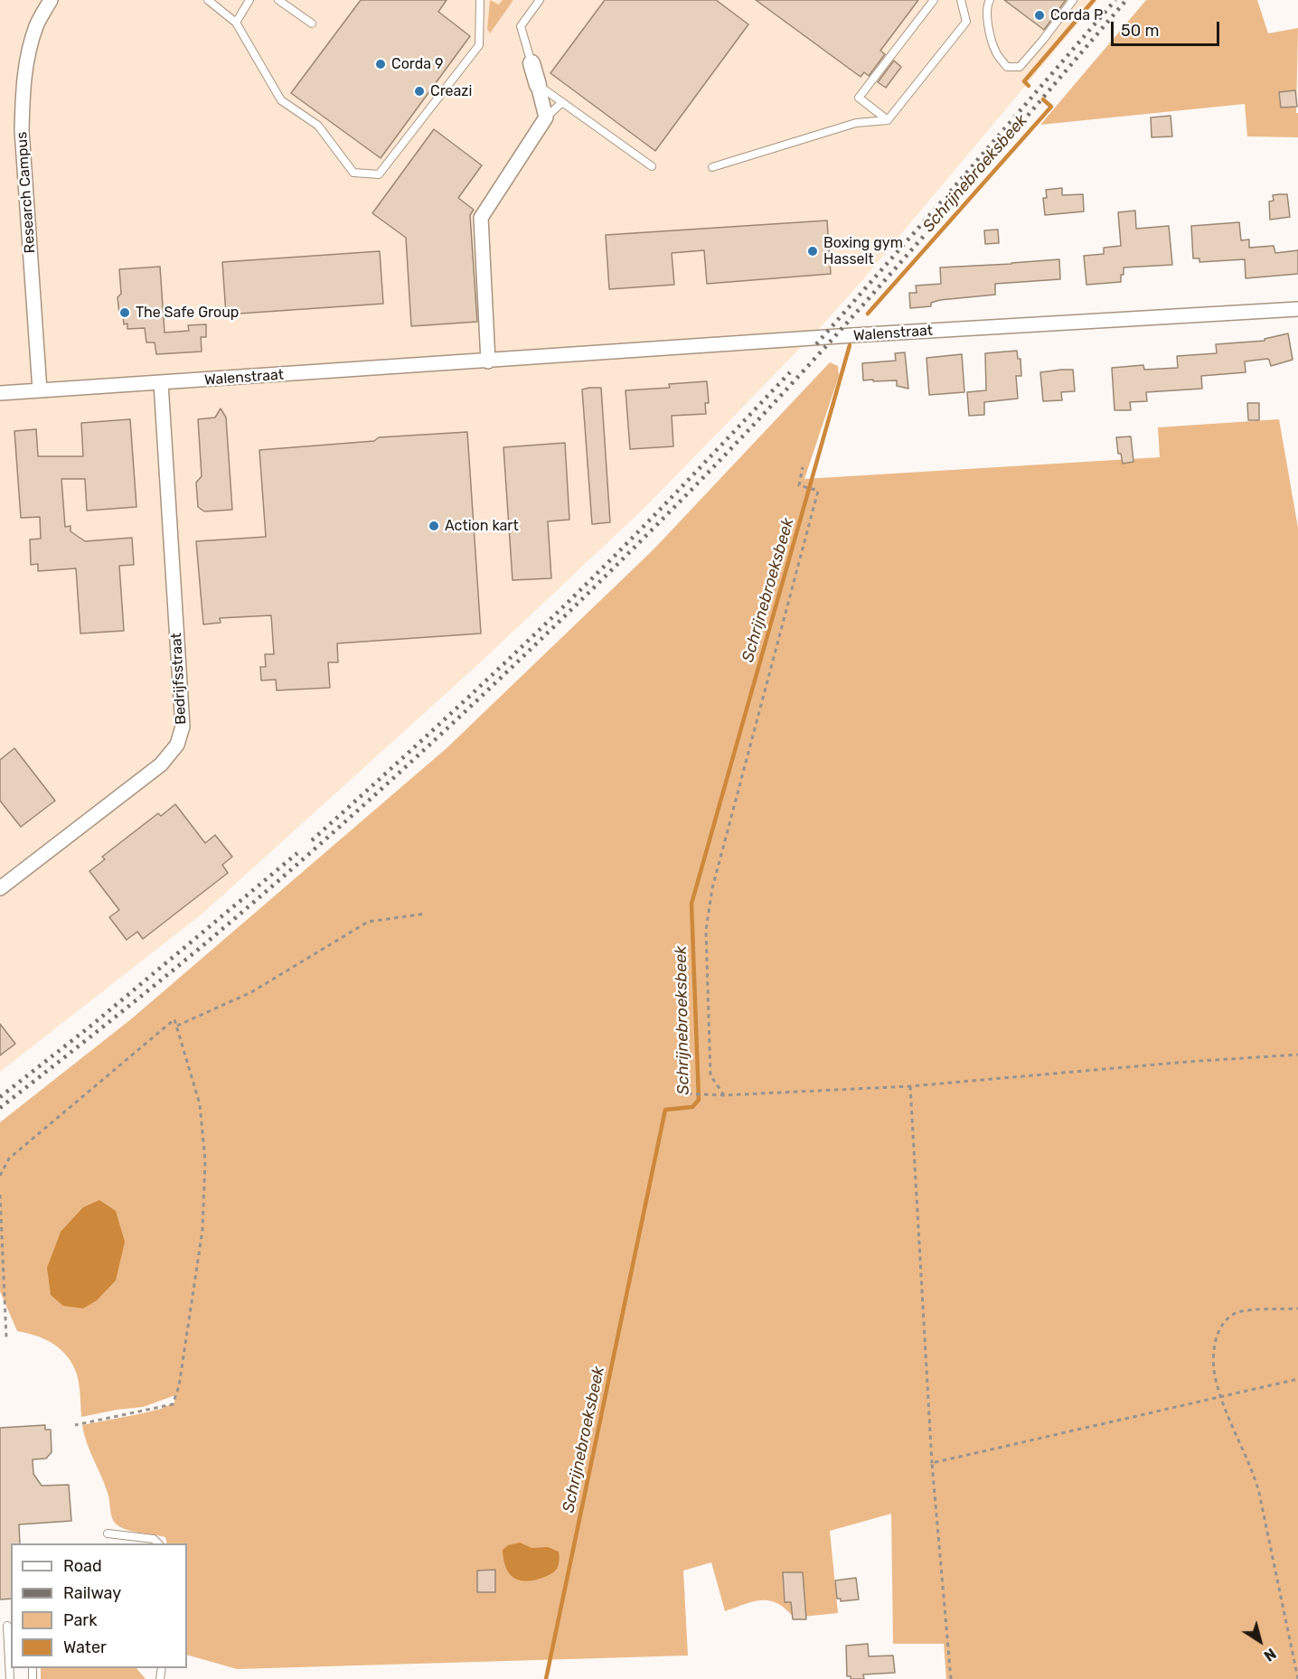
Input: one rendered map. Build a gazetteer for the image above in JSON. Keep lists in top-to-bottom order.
{
  "streets": {
    "street": ["Research Campus", "Walenstraat", "Bedrijfsstraat"]
  },
  "crossings": [
    ["Research Campus", "Walenstraat"],
    ["Walenstraat", "Bedrijfsstraat"]
  ],
  "water": ["Schrijnebroeksbeek"],
  "places": [
    "Corda P",
    "Corda 9",
    "Creazi",
    "Boxing gym Hasselt",
    "The Safe Group",
    "Action kart"
  ],
  "legend": [
    "Road",
    "Railway",
    "Park",
    "Water"
  ],
  "scale_bar": "50 m",
  "north": "bottom right"
}
